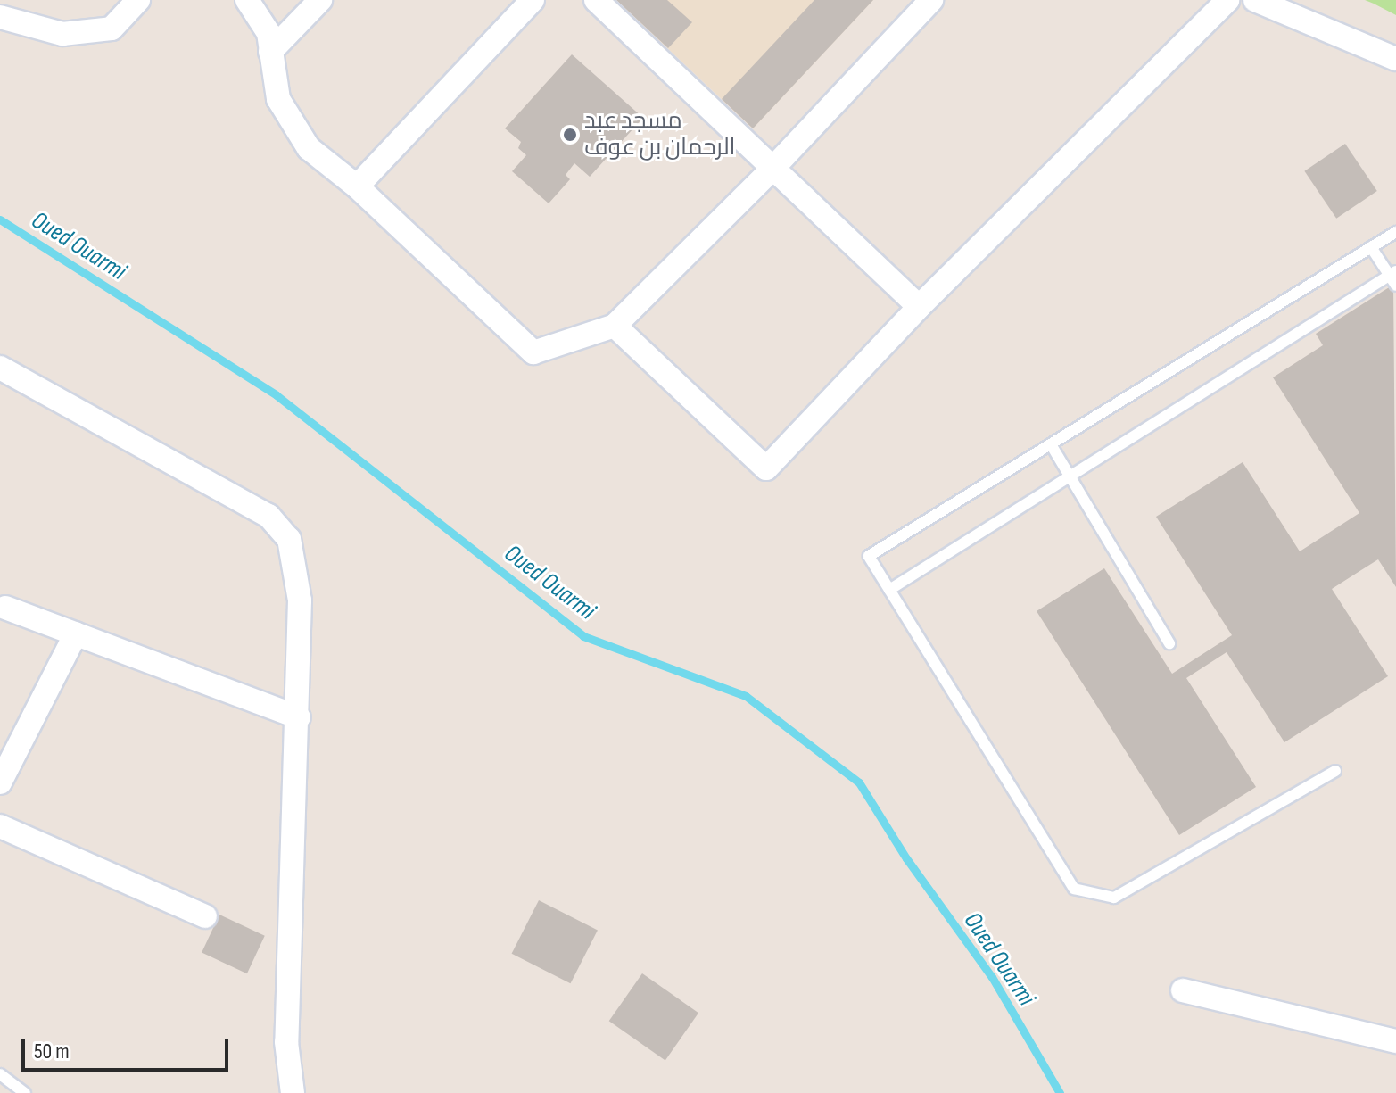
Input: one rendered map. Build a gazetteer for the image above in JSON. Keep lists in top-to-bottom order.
{
  "water": ["Oued Ouarmi"],
  "places": ["مسجد عبد الرحمان بن عوف"],
  "scale_bar": "50 m"
}
